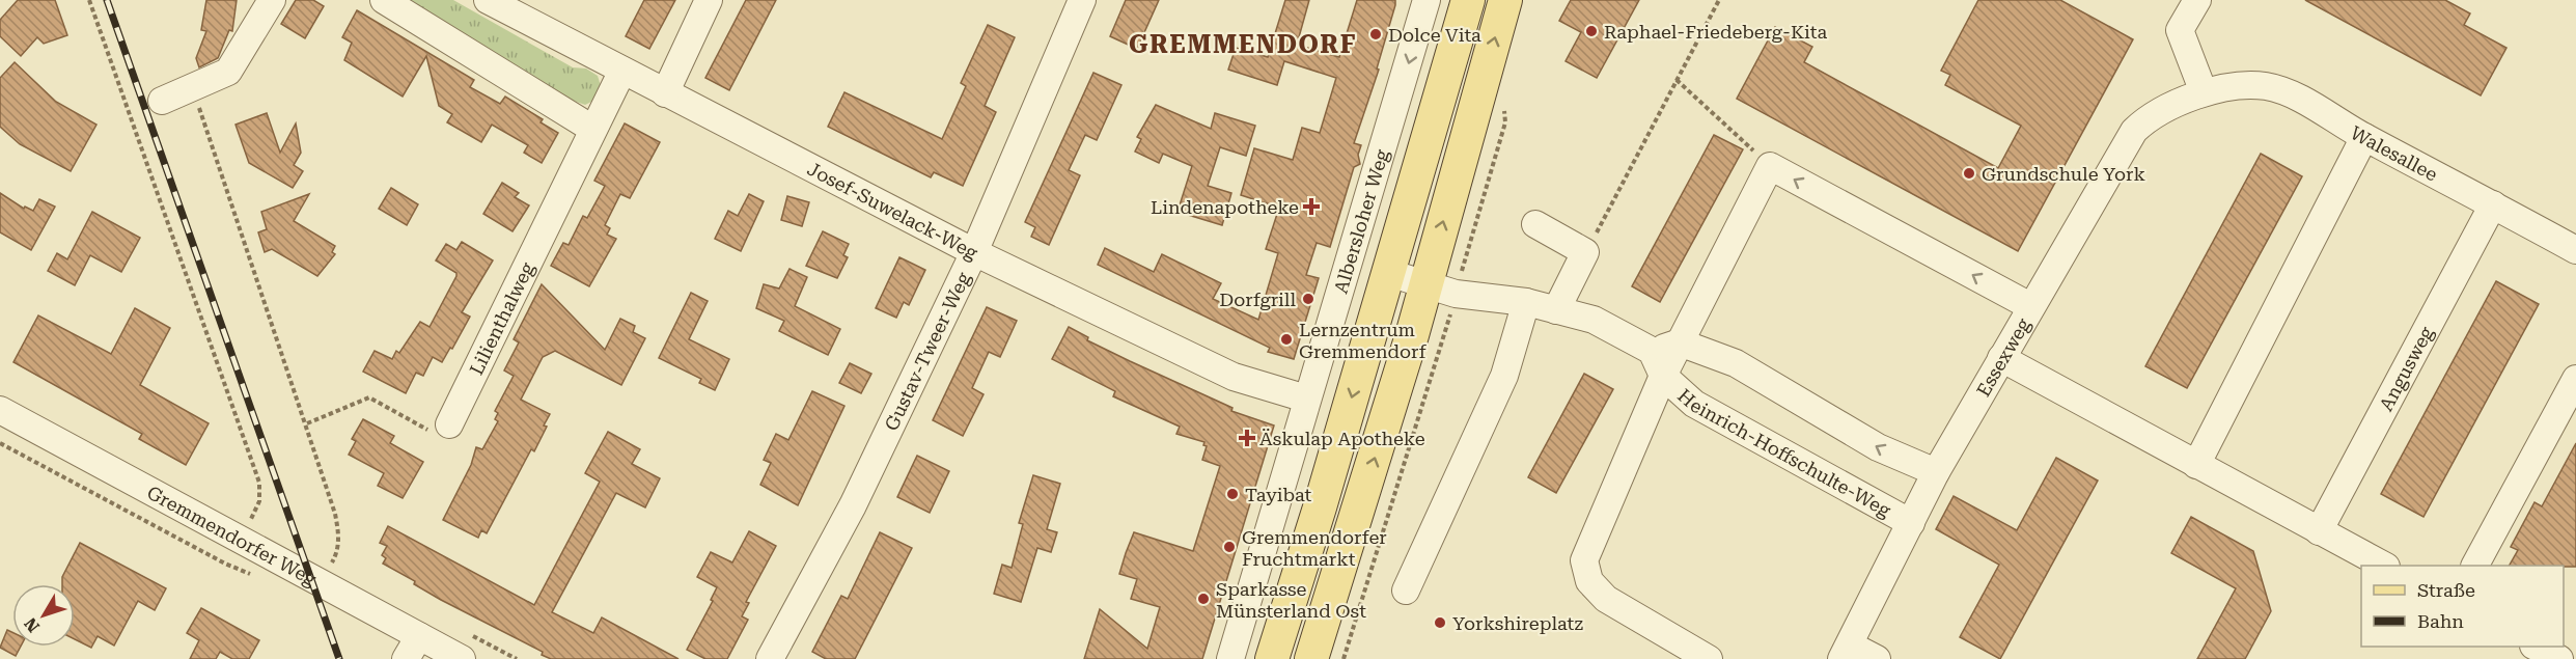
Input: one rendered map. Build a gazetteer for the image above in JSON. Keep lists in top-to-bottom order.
{
  "streets": {
    "street": [
      "Walesallee",
      "Josef-Suwelack-Weg",
      "Albersloher Weg",
      "Lilienthalweg",
      "Gustav-Tweer-Weg",
      "Essexweg",
      "Angusweg",
      "Heinrich-Hoffschulte-Weg",
      "Gremmendorfer Weg"
    ]
  },
  "crossings": [
    ["Walesallee", "Essexweg"],
    ["Walesallee", "Angusweg"],
    ["Josef-Suwelack-Weg", "Albersloher Weg"],
    ["Josef-Suwelack-Weg", "Lilienthalweg"],
    ["Josef-Suwelack-Weg", "Gustav-Tweer-Weg"],
    ["Essexweg", "Heinrich-Hoffschulte-Weg"]
  ],
  "districts": ["GREMMENDORF"],
  "places": {
    "other": [
      "Raphael-Friedeberg-Kita",
      "Dolce Vita",
      "Grundschule York",
      "Dorfgrill",
      "Lernzentrum Gremmendorf",
      "Tayibat",
      "Gremmendorfer Fruchtmarkt",
      "Sparkasse Münsterland Ost",
      "Yorkshireplatz"
    ],
    "health": ["Lindenapotheke", "Äskulap Apotheke"]
  },
  "legend": ["Straße", "Bahn"],
  "north": "bottom left"
}
